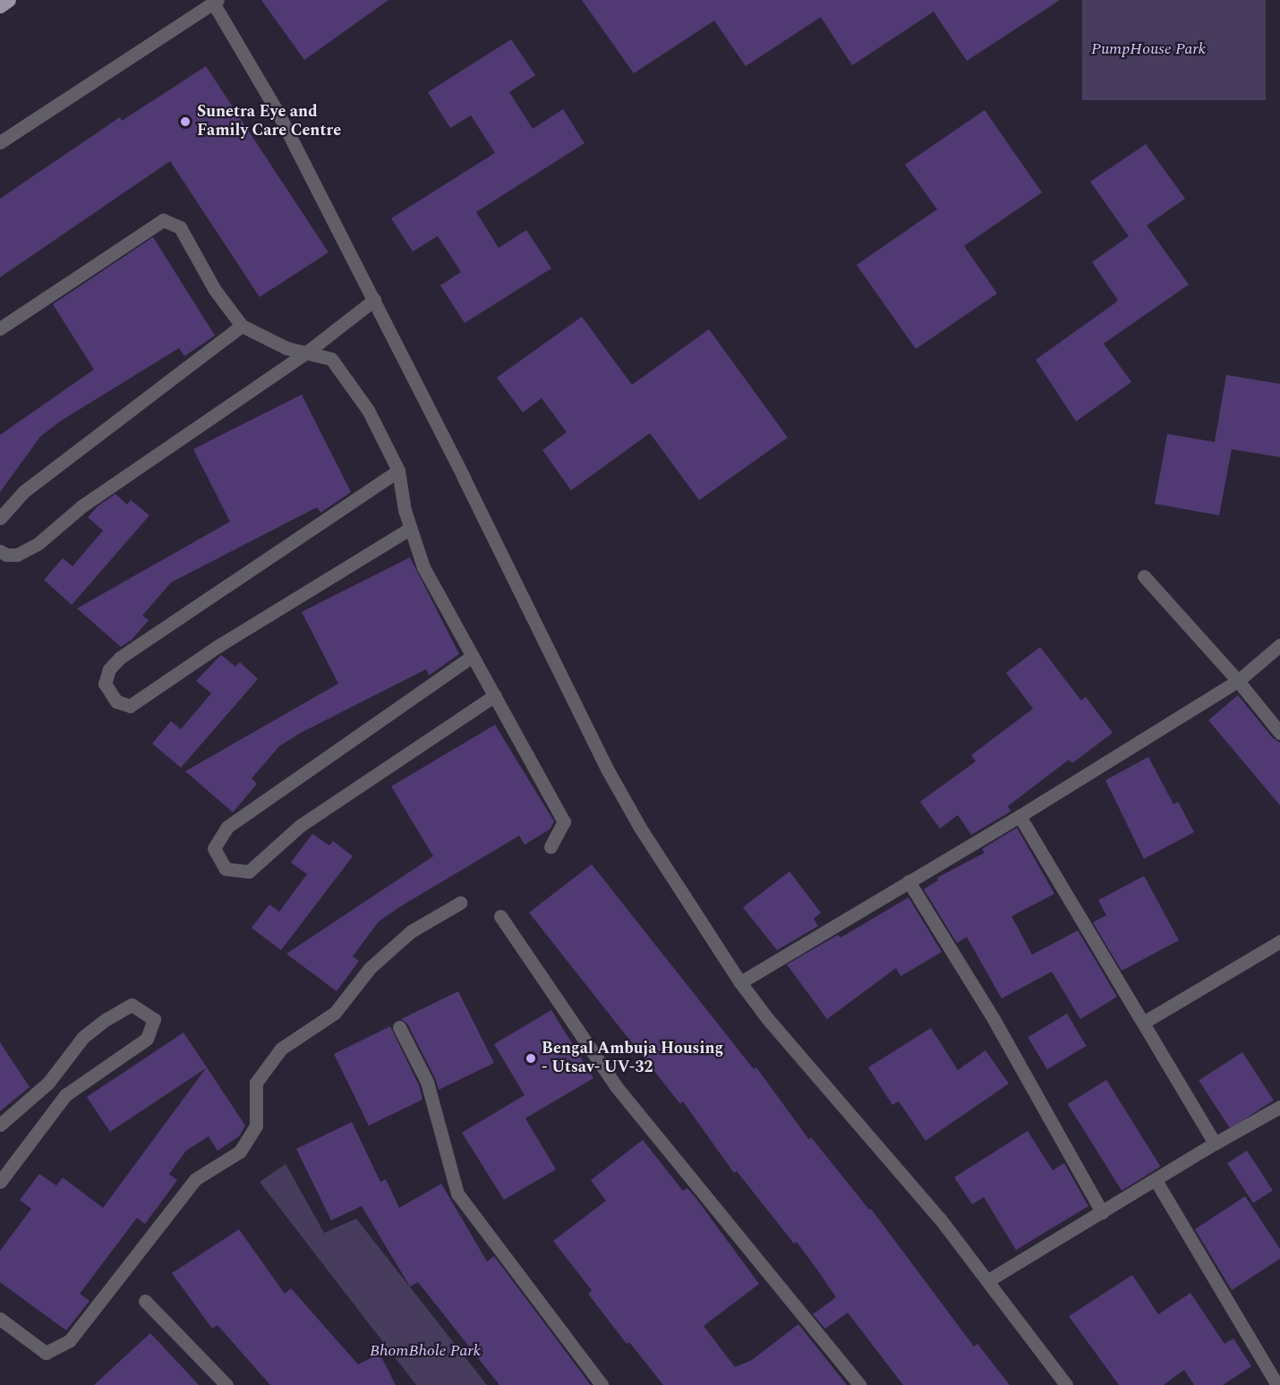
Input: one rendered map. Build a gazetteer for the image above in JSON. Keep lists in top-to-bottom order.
{
  "parks": ["PumpHouse Park", "BhomBhole Park"],
  "places": ["Sunetra Eye and Family Care Centre", "Bengal Ambuja Housing - Utsav- UV-32"]
}
